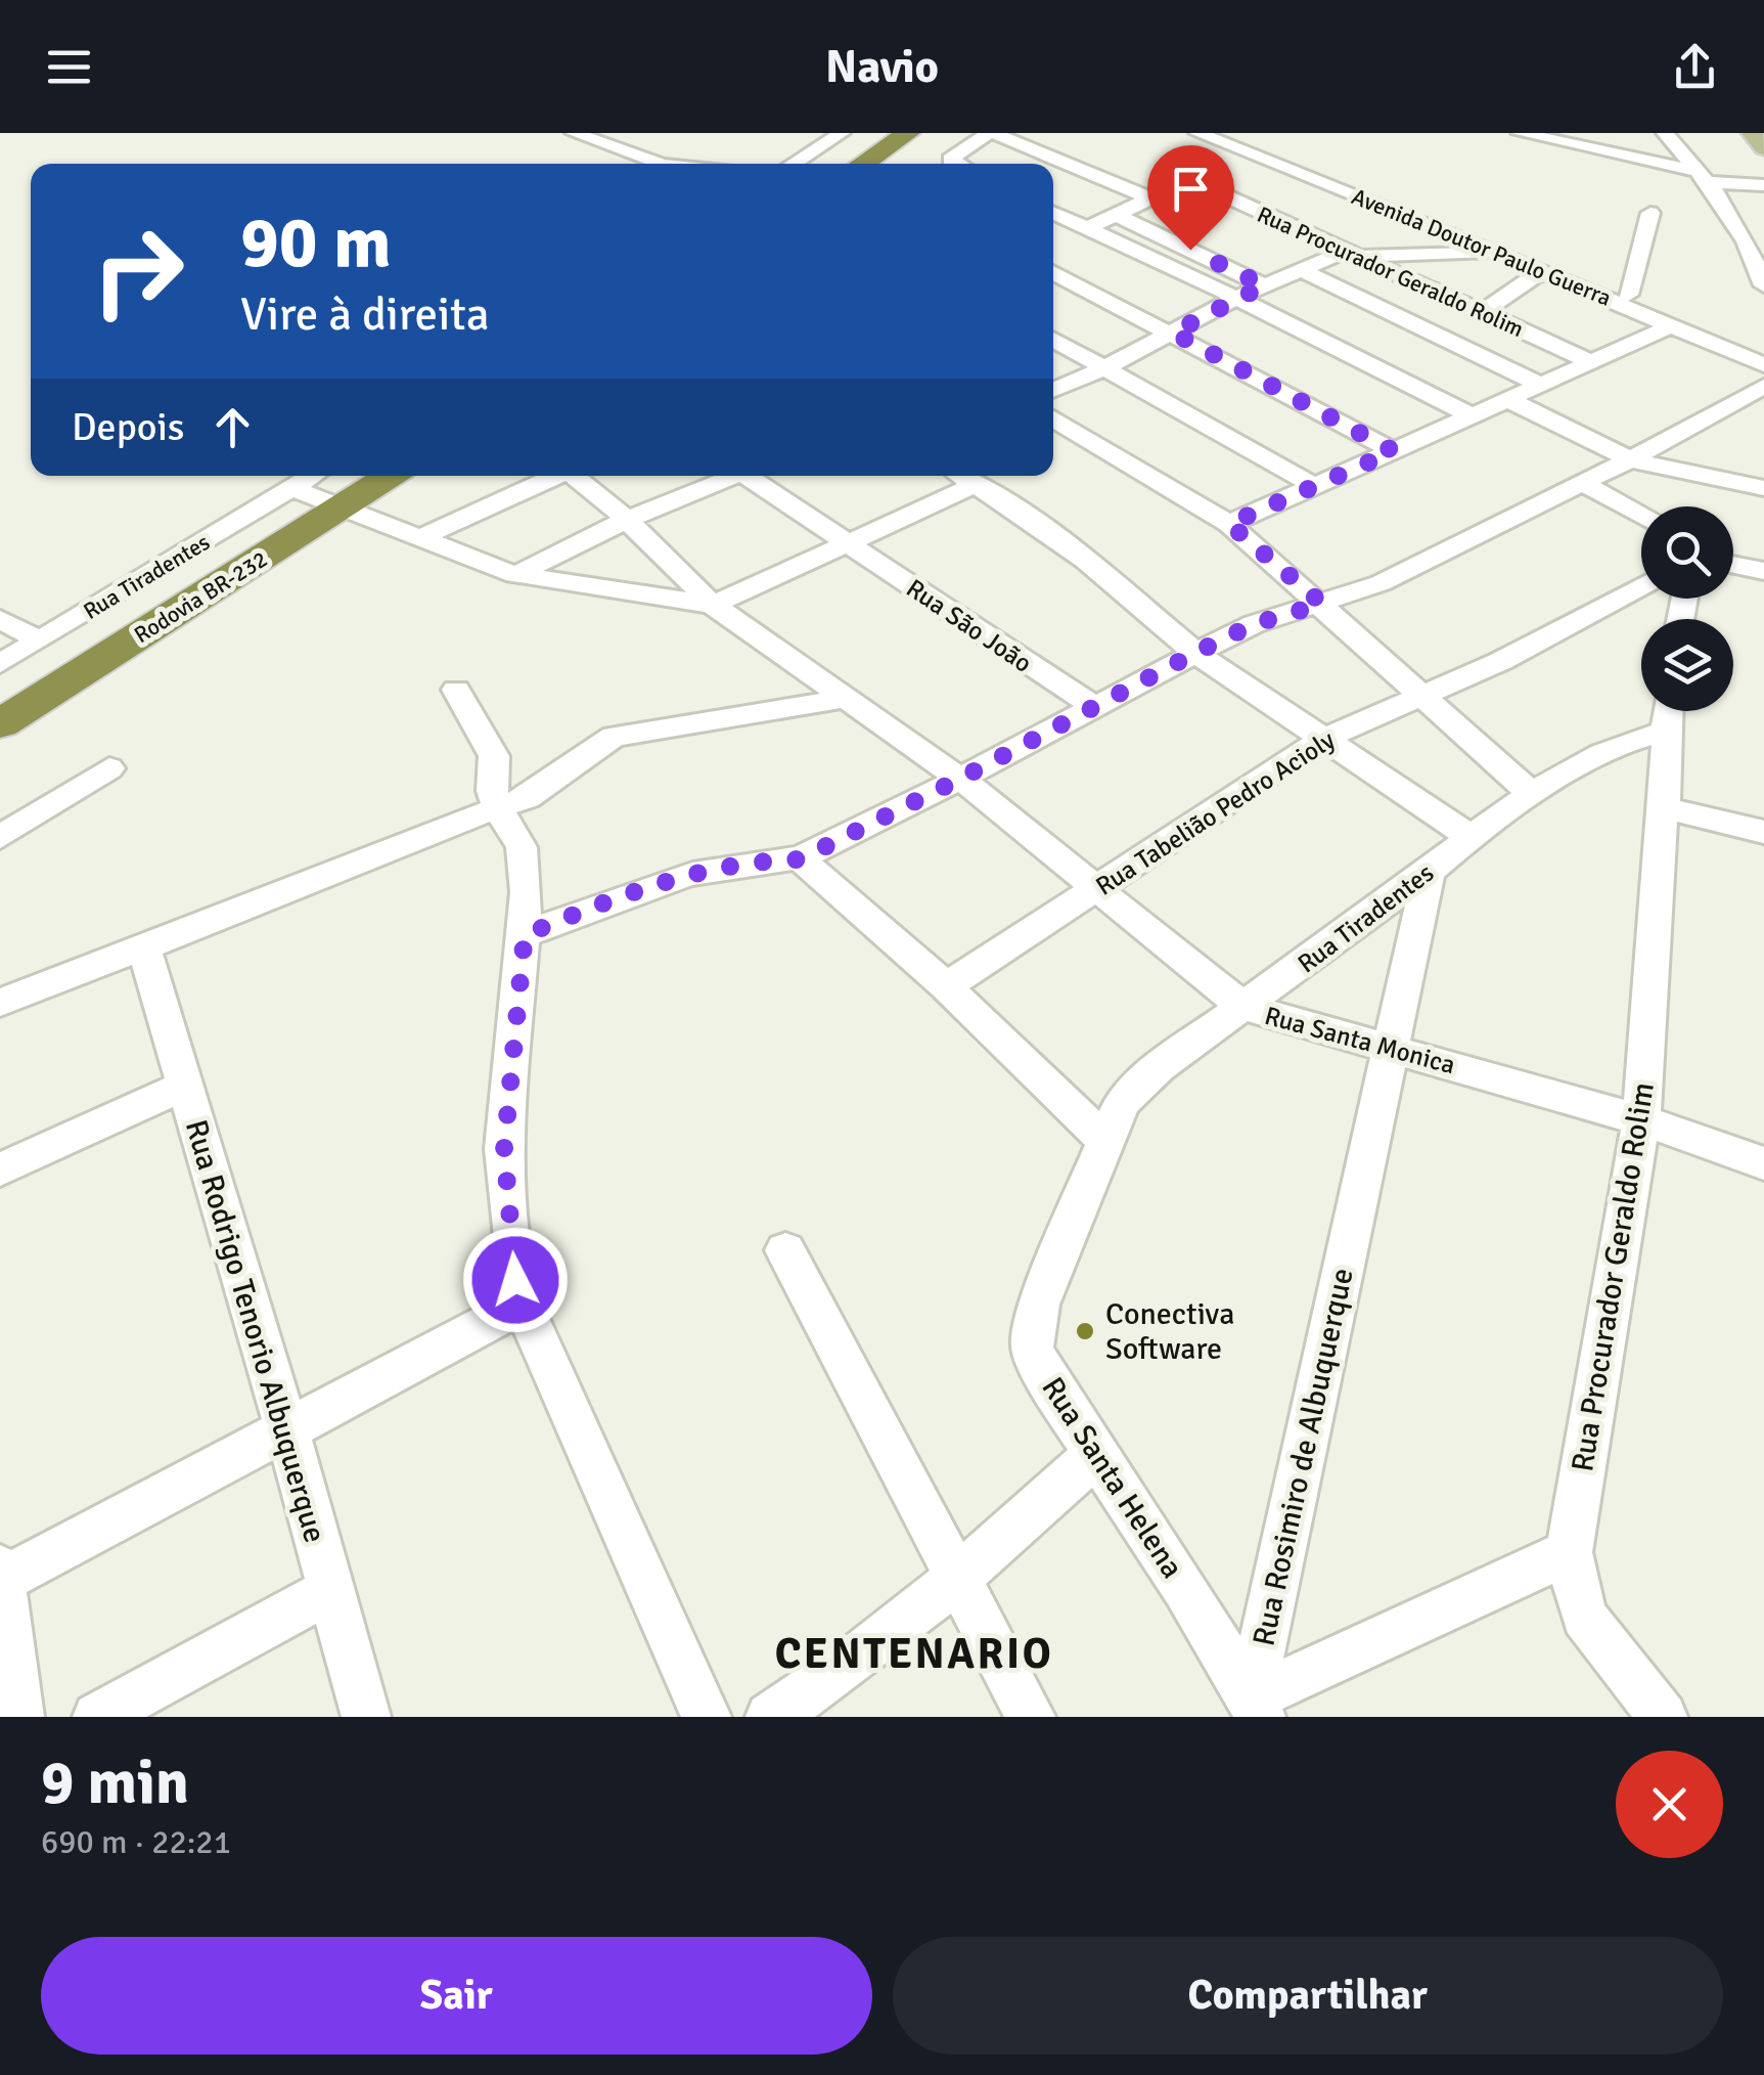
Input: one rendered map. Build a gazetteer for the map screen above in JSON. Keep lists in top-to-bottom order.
{
  "streets": {
    "highway": ["Rodovia BR-232"],
    "street": [
      "Avenida Doutor Paulo Guerra",
      "Rua Procurador Geraldo Rolim",
      "Rua Tiradentes",
      "Rua São João",
      "Rua Tabelião Pedro Acioly",
      "Rua Santa Monica",
      "Rua Rodrigo Tenorio Albuquerque",
      "Rua Rosimiro de Albuquerque",
      "Rua Santa Helena"
    ]
  },
  "crossings": [
    ["Rua Procurador Geraldo Rolim", "Rua Tiradentes"],
    ["Rua Procurador Geraldo Rolim", "Rua Santa Monica"],
    ["Rua Procurador Geraldo Rolim", "Rua Rosimiro de Albuquerque"],
    ["Rua Tiradentes", "Rua Santa Monica"],
    ["Rua Tiradentes", "Rua Rosimiro de Albuquerque"],
    ["Rua Tiradentes", "Rua Santa Helena"],
    ["Rua Tabelião Pedro Acioly", "Rua Santa Monica"],
    ["Rua Santa Monica", "Rua Rosimiro de Albuquerque"],
    ["Rua Rosimiro de Albuquerque", "Rua Santa Helena"]
  ],
  "districts": ["CENTENARIO"],
  "places": ["Conectiva Software"],
  "page": {
    "header": "Navio",
    "turn": ["90 m", "Vire à direita"],
    "then": "Depois",
    "heading": ["9 min", "690 m · 22:21"],
    "buttons": ["Sair", "Compartilhar"]
  }
}
